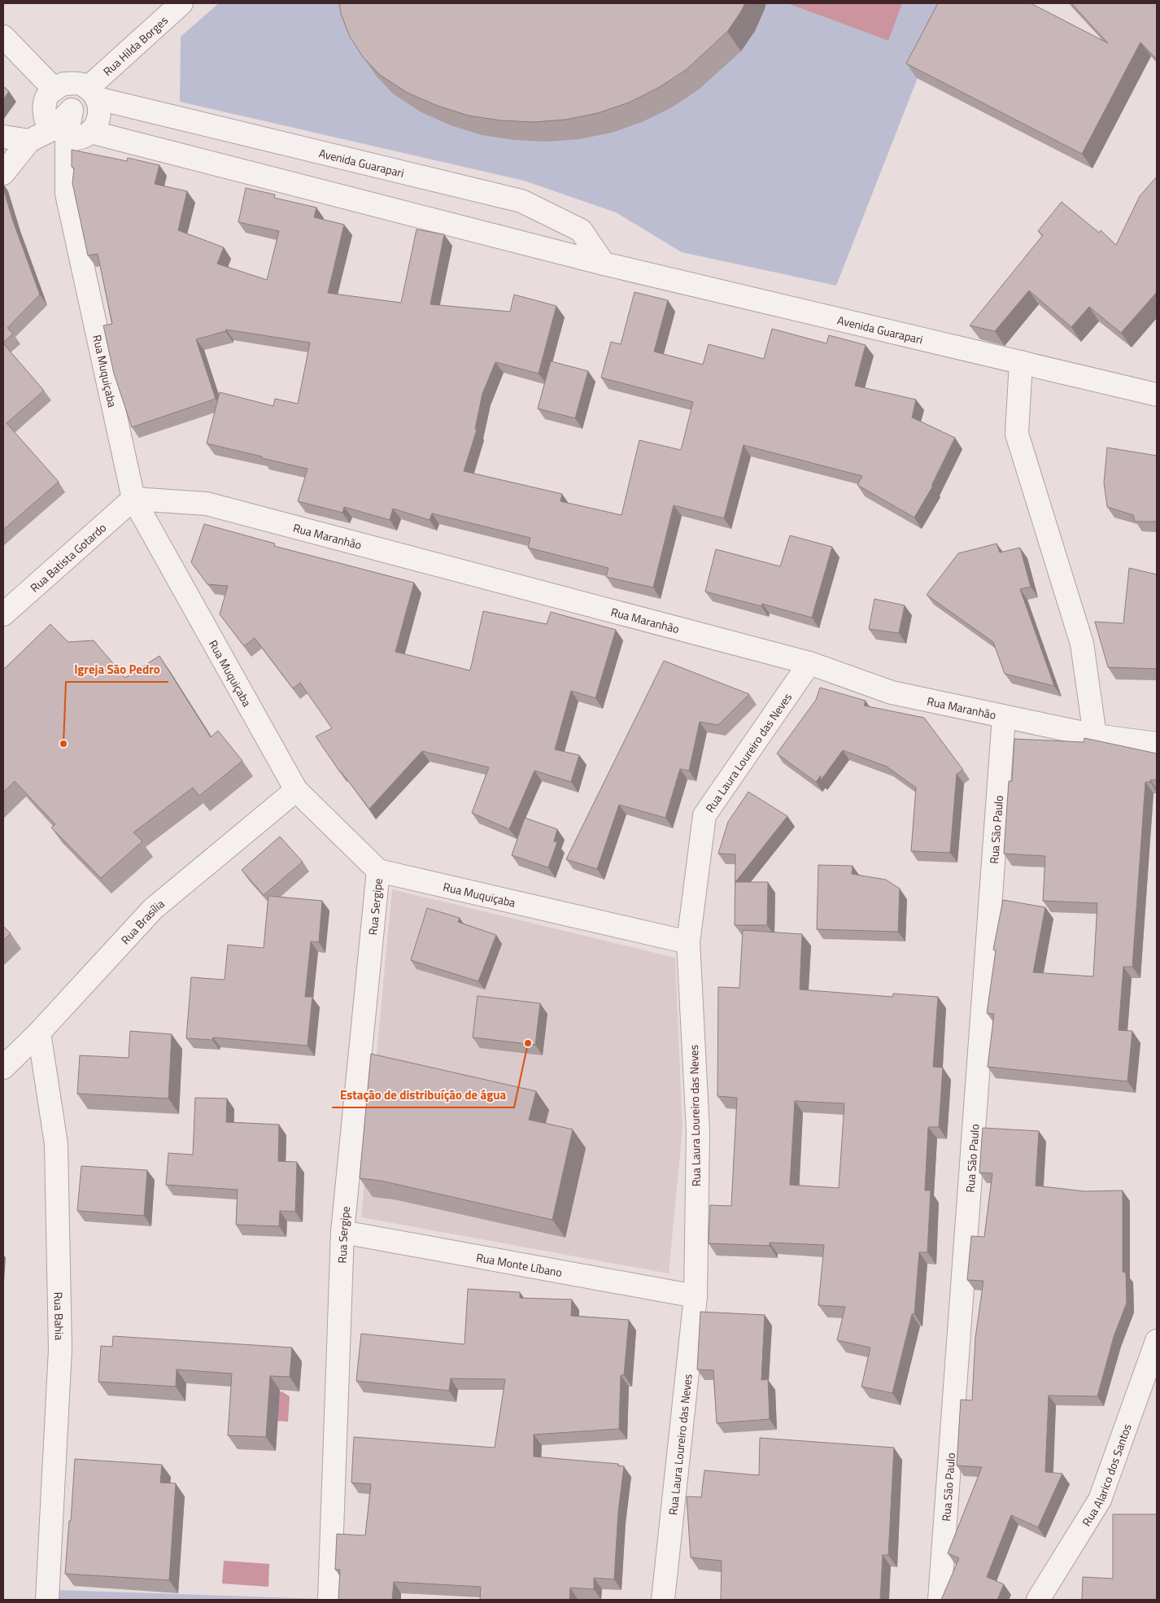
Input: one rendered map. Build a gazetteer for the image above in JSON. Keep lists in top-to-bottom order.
{
  "streets": {
    "street": [
      "Rua Hilda Borges",
      "Avenida Guarapari",
      "Rua Muquiçaba",
      "Rua Maranhão",
      "Rua Batista Gotardo",
      "Rua Laura Loureiro das Neves",
      "Rua São Paulo",
      "Rua Sergipe",
      "Rua Brasília",
      "Rua Monte Líbano",
      "Rua Bahia",
      "Rua Alarico dos Santos"
    ]
  },
  "crossings": [
    ["Rua Hilda Borges", "Avenida Guarapari"],
    ["Rua Hilda Borges", "Rua Muquiçaba"],
    ["Avenida Guarapari", "Rua Muquiçaba"],
    ["Rua Muquiçaba", "Rua Maranhão"],
    ["Rua Muquiçaba", "Rua Batista Gotardo"],
    ["Rua Muquiçaba", "Rua Laura Loureiro das Neves"],
    ["Rua Muquiçaba", "Rua Sergipe"],
    ["Rua Muquiçaba", "Rua Brasília"],
    ["Rua Maranhão", "Rua Batista Gotardo"],
    ["Rua Maranhão", "Rua Laura Loureiro das Neves"],
    ["Rua Maranhão", "Rua São Paulo"],
    ["Rua Laura Loureiro das Neves", "Rua Monte Líbano"],
    ["Rua Sergipe", "Rua Monte Líbano"],
    ["Rua Brasília", "Rua Bahia"]
  ],
  "places": ["Igreja São Pedro", "Estação de distribuíção de água"]
}
